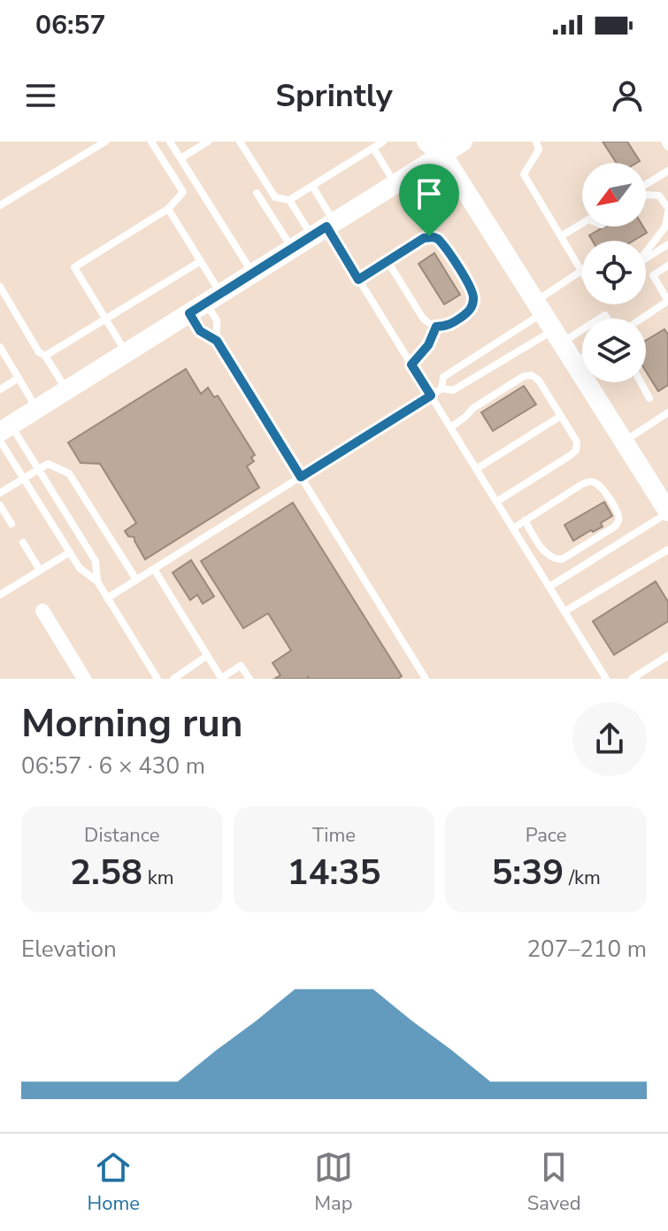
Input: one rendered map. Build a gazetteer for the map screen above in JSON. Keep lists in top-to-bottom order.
{
  "north": "bottom left",
  "page": {
    "status": "06:57",
    "header": "Sprintly",
    "heading": ["Morning run", "06:57 · 6 × 430 m"],
    "stats": [
      ["Distance", "2.58 km"],
      ["Time", "14:35"],
      ["Pace", "5:39 /km"]
    ],
    "chart": ["Elevation", "207–210 m"],
    "tabs": ["Home", "Map", "Saved"]
  }
}
